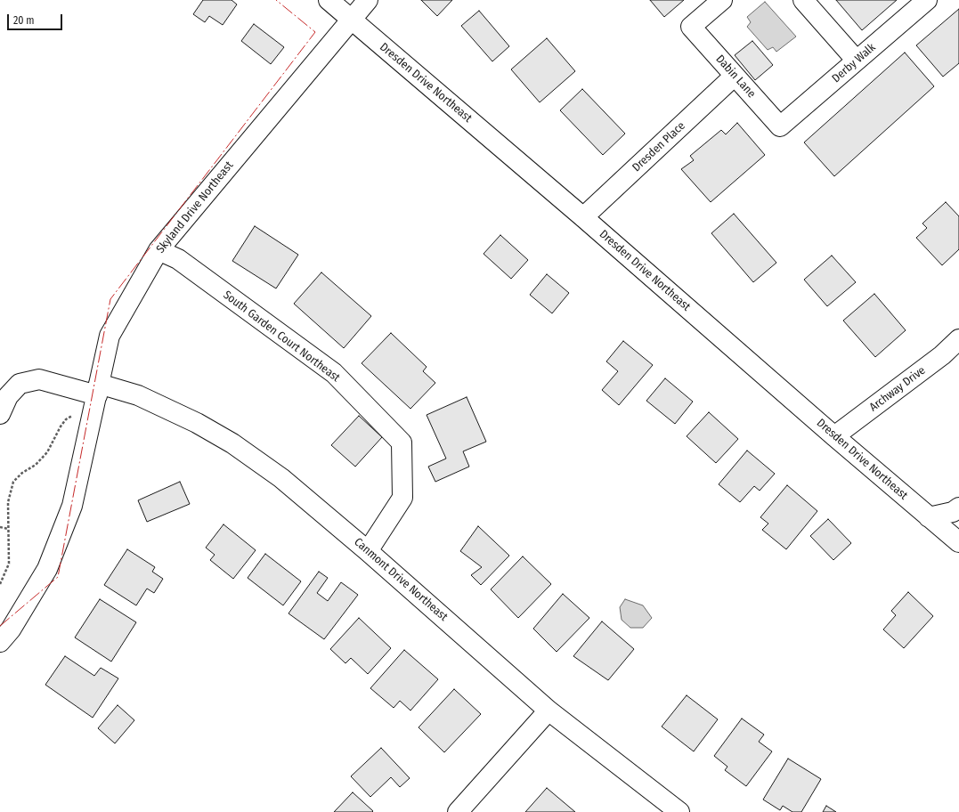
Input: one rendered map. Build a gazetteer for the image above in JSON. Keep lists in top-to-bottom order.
{
  "streets": {
    "street": [
      "Derby Walk",
      "Dabin Lane",
      "Dresden Drive Northeast",
      "Dresden Place",
      "Skyland Drive Northeast",
      "South Garden Court Northeast",
      "Archway Drive",
      "Canmont Drive Northeast"
    ]
  },
  "crossings": [
    ["Derby Walk", "Dabin Lane"],
    ["Dabin Lane", "Dresden Place"],
    ["Dresden Drive Northeast", "Dresden Place"],
    ["Dresden Drive Northeast", "Skyland Drive Northeast"],
    ["Dresden Drive Northeast", "Archway Drive"],
    ["Skyland Drive Northeast", "South Garden Court Northeast"],
    ["Skyland Drive Northeast", "Canmont Drive Northeast"],
    ["South Garden Court Northeast", "Canmont Drive Northeast"]
  ],
  "scale_bar": "20 m"
}
